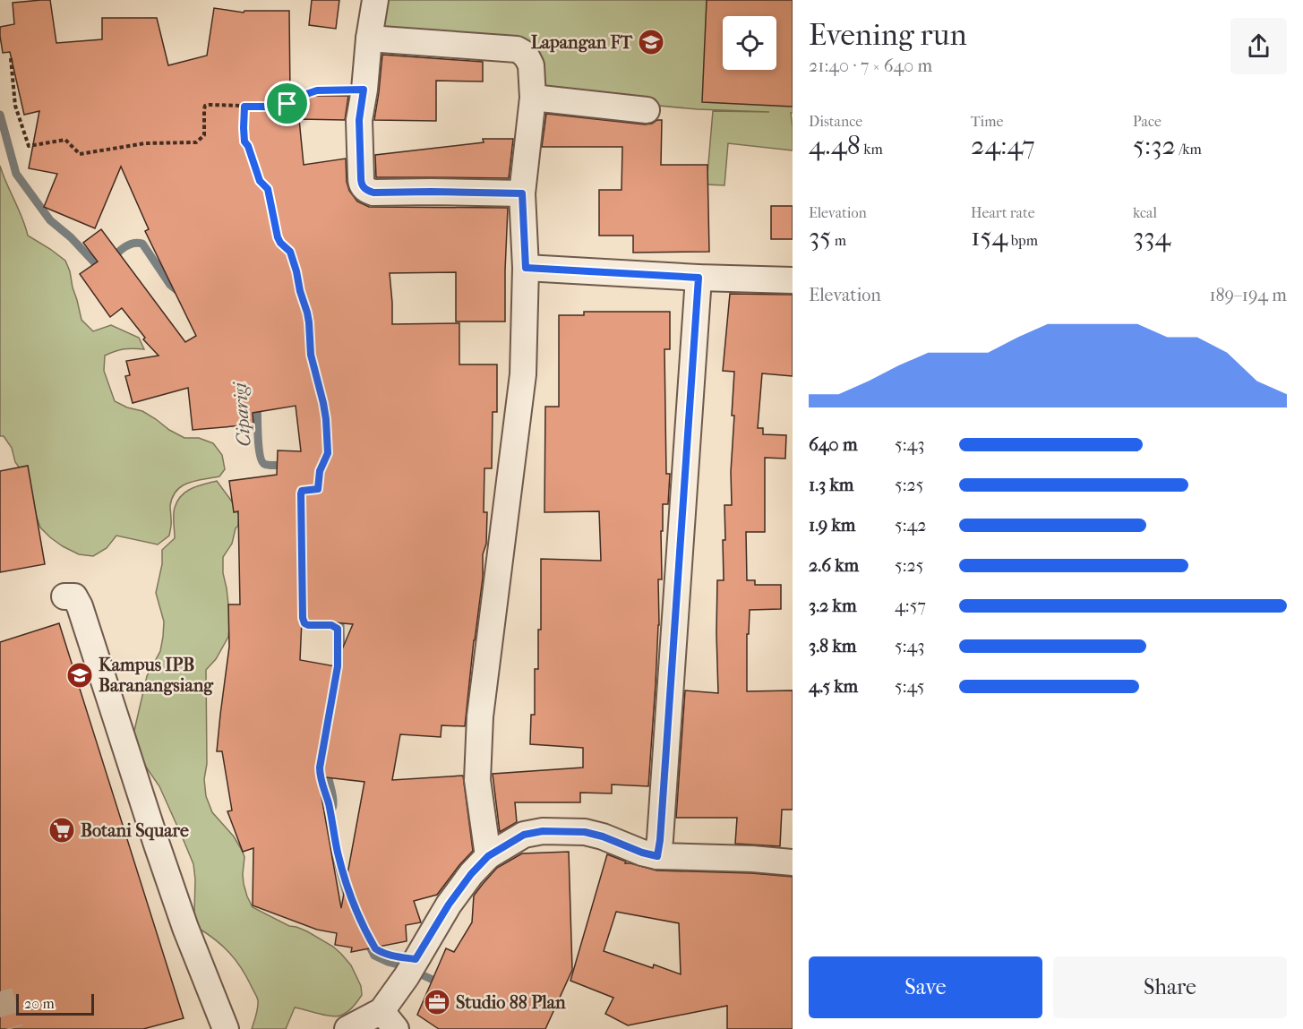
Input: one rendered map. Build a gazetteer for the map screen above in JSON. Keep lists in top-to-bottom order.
{
  "water": ["Ciparigi"],
  "places": {
    "school or university": ["Lapangan FT", "Kampus IPB Baranangsiang"],
    "supermarket": ["Botani Square"],
    "office": ["Studio 88 Plan"]
  },
  "scale_bar": "20 m",
  "page": {
    "heading": ["Evening run", "21:40 · 7 × 640 m"],
    "stats": [
      ["Distance", "4.48 km"],
      ["Time", "24:47"],
      ["Pace", "5:32 /km"],
      ["Elevation", "35 m"],
      ["Heart rate", "154 bpm"],
      ["kcal", "334"]
    ],
    "chart": ["Elevation", "189–194 m"],
    "list": [
      {
        "name": "640 m",
        "note": "5:43"
      },
      {
        "name": "1.3 km",
        "note": "5:25"
      },
      {
        "name": "1.9 km",
        "note": "5:42"
      },
      {
        "name": "2.6 km",
        "note": "5:25"
      },
      {
        "name": "3.2 km",
        "note": "4:57"
      },
      {
        "name": "3.8 km",
        "note": "5:43"
      },
      {
        "name": "4.5 km",
        "note": "5:45"
      }
    ],
    "buttons": ["Save", "Share"],
    "scale": "20 m"
  }
}
